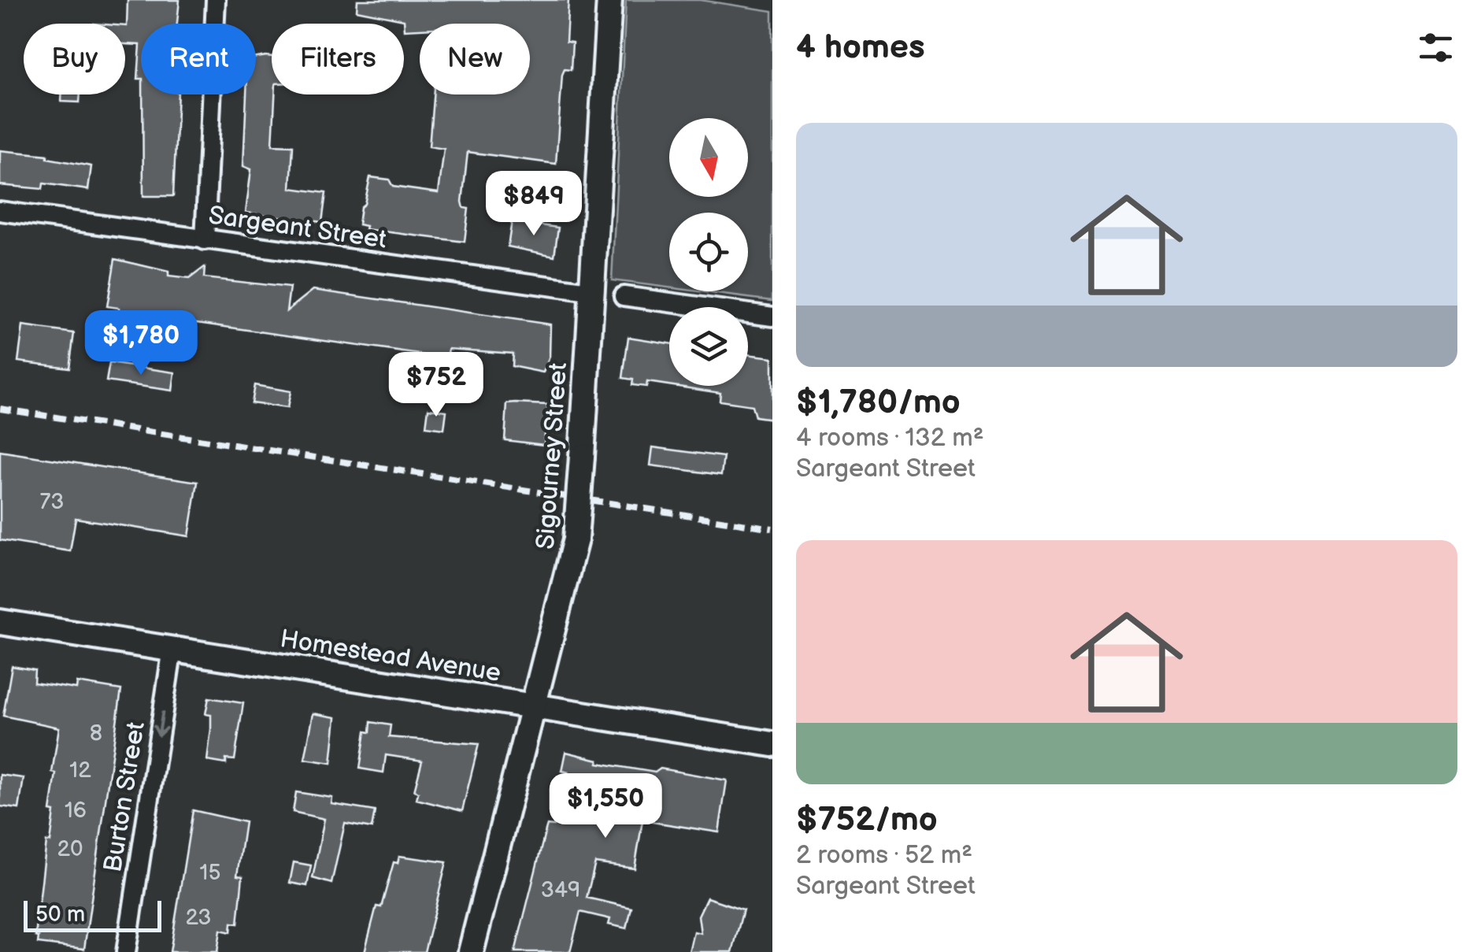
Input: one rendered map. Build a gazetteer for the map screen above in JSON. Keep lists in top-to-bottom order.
{
  "streets": {
    "main road": ["Sigourney Street", "Homestead Avenue"],
    "street": ["Sargeant Street", "Burton Street"]
  },
  "crossings": [
    ["Sargeant Street", "Sigourney Street"],
    ["Sigourney Street", "Homestead Avenue"],
    ["Homestead Avenue", "Burton Street"]
  ],
  "one_way": ["Burton Street"],
  "house_numbers": [
    "73",
    "8",
    "12",
    "16",
    "20",
    "15",
    "349",
    "23"
  ],
  "scale_bar": "50 m",
  "north": "bottom",
  "page": {
    "heading": "4 homes",
    "chip": [
      "Buy",
      "Rent",
      "Filters",
      "New"
    ],
    "list": [
      {
        "name": "$1,780/mo",
        "note": "4 rooms · 132 m² · Sargeant Street"
      },
      {
        "name": "$752/mo",
        "note": "2 rooms · 52 m² · Sargeant Street"
      }
    ],
    "price": [
      "$849",
      "$1,780",
      "$752",
      "$1,550"
    ],
    "scale": "50 m"
  }
}
